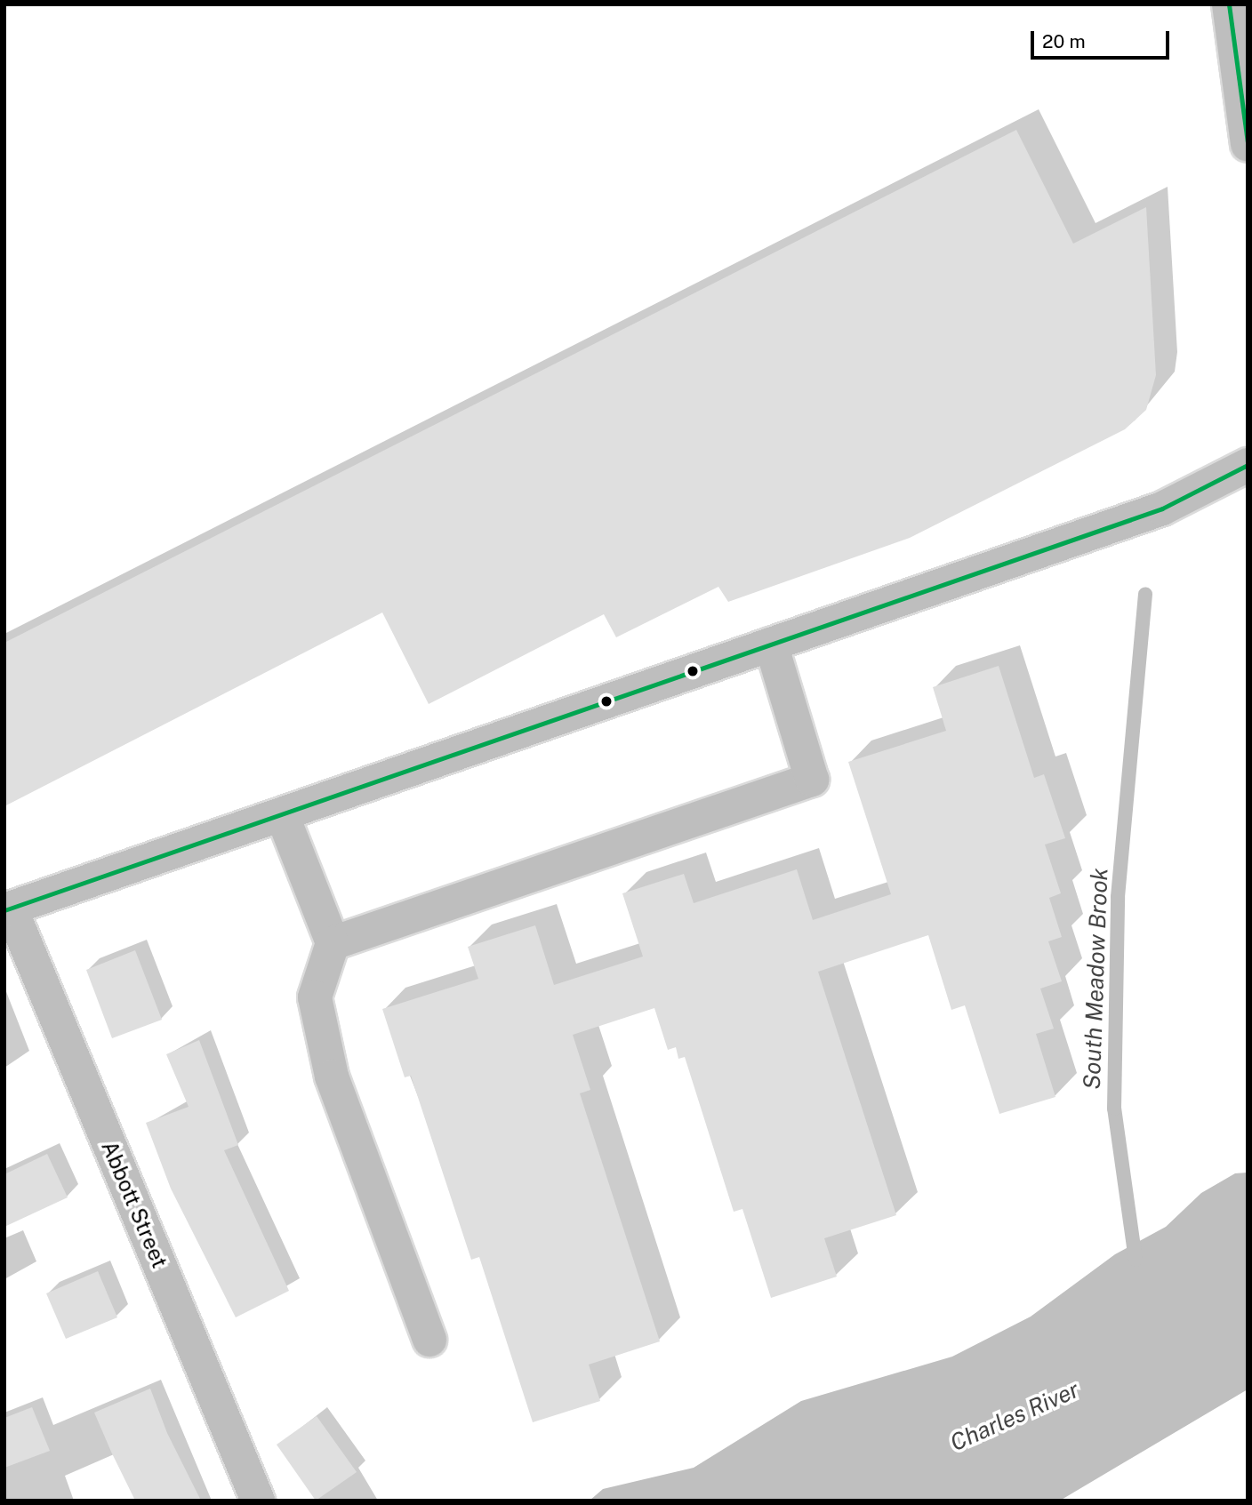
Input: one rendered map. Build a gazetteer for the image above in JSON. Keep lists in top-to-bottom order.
{
  "streets": {
    "street": ["Abbott Street"]
  },
  "water": ["South Meadow Brook", "Charles River"],
  "scale_bar": "20 m"
}
